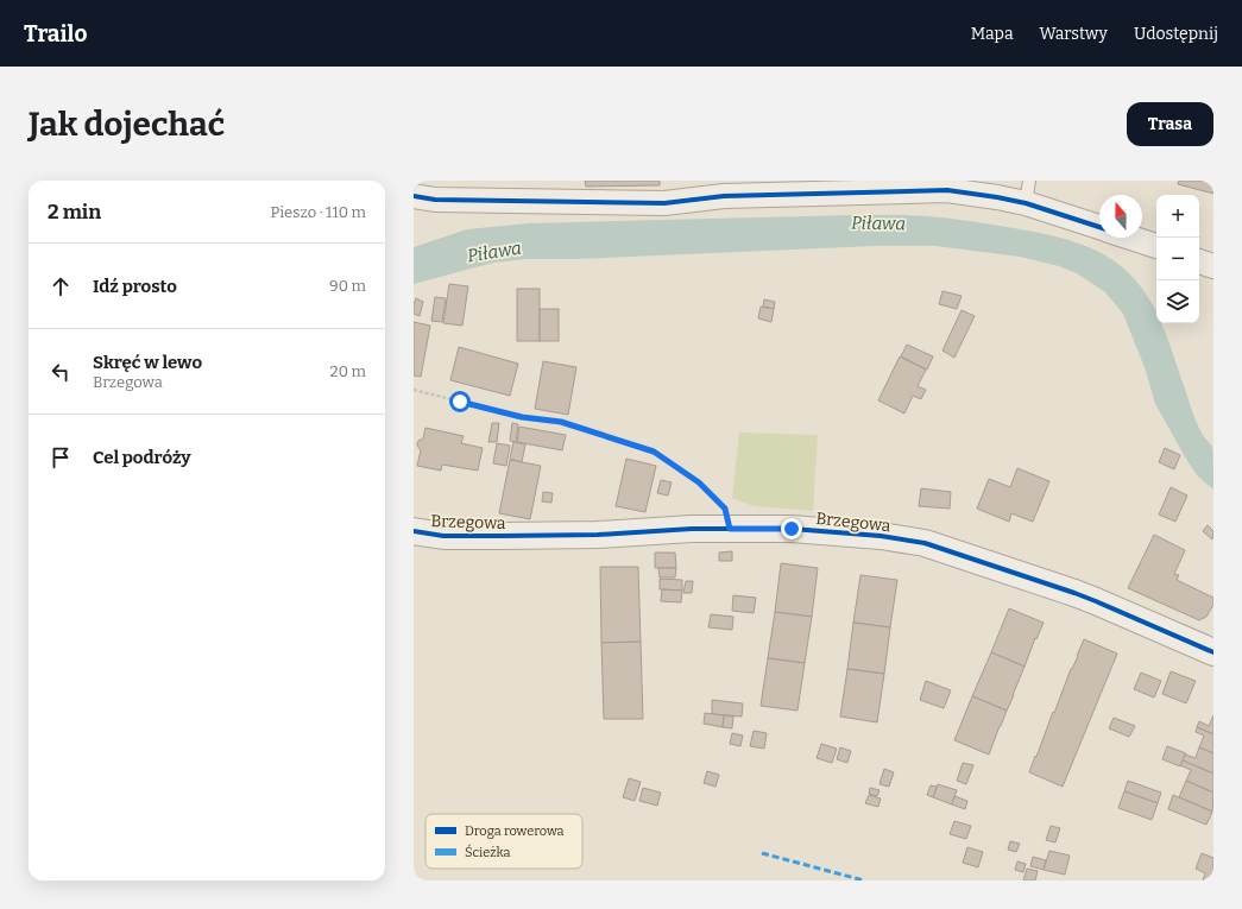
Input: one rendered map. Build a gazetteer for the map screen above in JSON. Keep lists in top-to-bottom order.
{
  "streets": {
    "street": ["Brzegowa"]
  },
  "water": ["Piława"],
  "legend": ["Droga rowerowa", "Ścieżka"],
  "north": "top",
  "page": {
    "header": "Trailo",
    "nav": ["Mapa", "Warstwy", "Udostępnij"],
    "buttons": "Trasa",
    "title": "Jak dojechać",
    "heading": ["2 min", "Pieszo · 110 m"],
    "map_buttons": ["+", "−"],
    "list": [
      ["Idź prosto", "90 m"],
      ["Skręć w lewo", "Brzegowa", "20 m"],
      "Cel podróży"
    ]
  }
}
